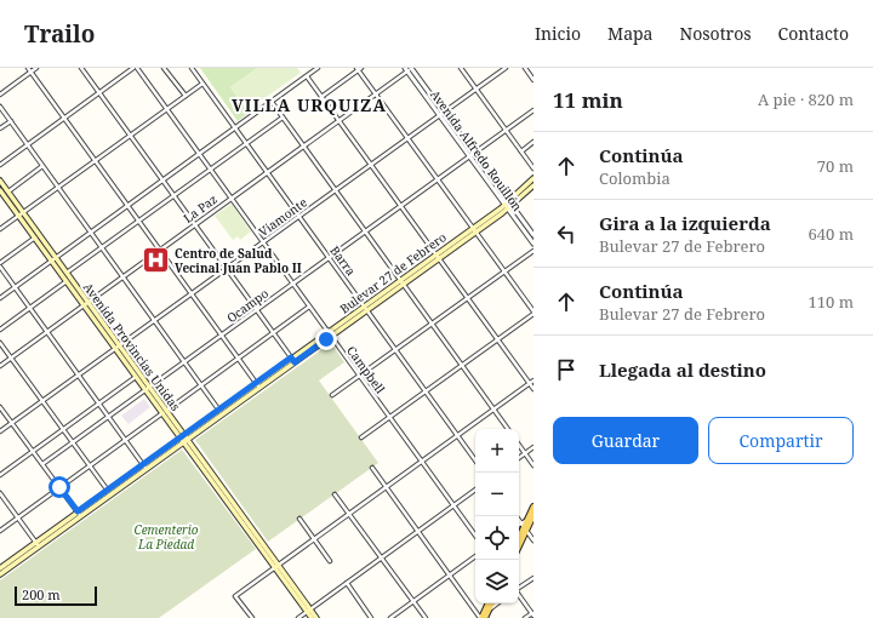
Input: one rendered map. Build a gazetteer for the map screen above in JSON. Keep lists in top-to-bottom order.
{
  "streets": {
    "main road": ["Bulevar 27 de Febrero", "Avenida Provincias Unidas"],
    "street": [
      "Avenida Alfredo Rouillón",
      "La Paz",
      "Viamonte",
      "Barra",
      "Ocampo",
      "Campbell"
    ]
  },
  "crossings": [
    ["Avenida Alfredo Rouillón", "La Paz"],
    ["Avenida Alfredo Rouillón", "Viamonte"],
    ["Avenida Alfredo Rouillón", "Bulevar 27 de Febrero"],
    ["Avenida Alfredo Rouillón", "Ocampo"],
    ["La Paz", "Barra"],
    ["La Paz", "Avenida Provincias Unidas"],
    ["La Paz", "Campbell"],
    ["Viamonte", "Barra"],
    ["Viamonte", "Avenida Provincias Unidas"],
    ["Viamonte", "Campbell"],
    ["Barra", "Bulevar 27 de Febrero"],
    ["Barra", "Ocampo"],
    ["Bulevar 27 de Febrero", "Avenida Provincias Unidas"],
    ["Bulevar 27 de Febrero", "Campbell"],
    ["Ocampo", "Avenida Provincias Unidas"],
    ["Ocampo", "Campbell"]
  ],
  "districts": ["VILLA URQUIZA"],
  "parks": ["Cementerio La Piedad"],
  "places": {
    "hospital": ["Centro de Salud Vecinal Juan Pablo II"]
  },
  "scale_bar": "200 m",
  "page": {
    "header": "Trailo",
    "nav": [
      "Inicio",
      "Mapa",
      "Nosotros",
      "Contacto"
    ],
    "heading": ["11 min", "A pie · 820 m"],
    "list": [
      ["Continúa", "Colombia", "70 m"],
      ["Gira a la izquierda", "Bulevar 27 de Febrero", "640 m"],
      ["Continúa", "Bulevar 27 de Febrero", "110 m"],
      "Llegada al destino"
    ],
    "buttons": ["Guardar", "Compartir"],
    "map_buttons": ["+", "−"],
    "scale": "200 m"
  }
}
